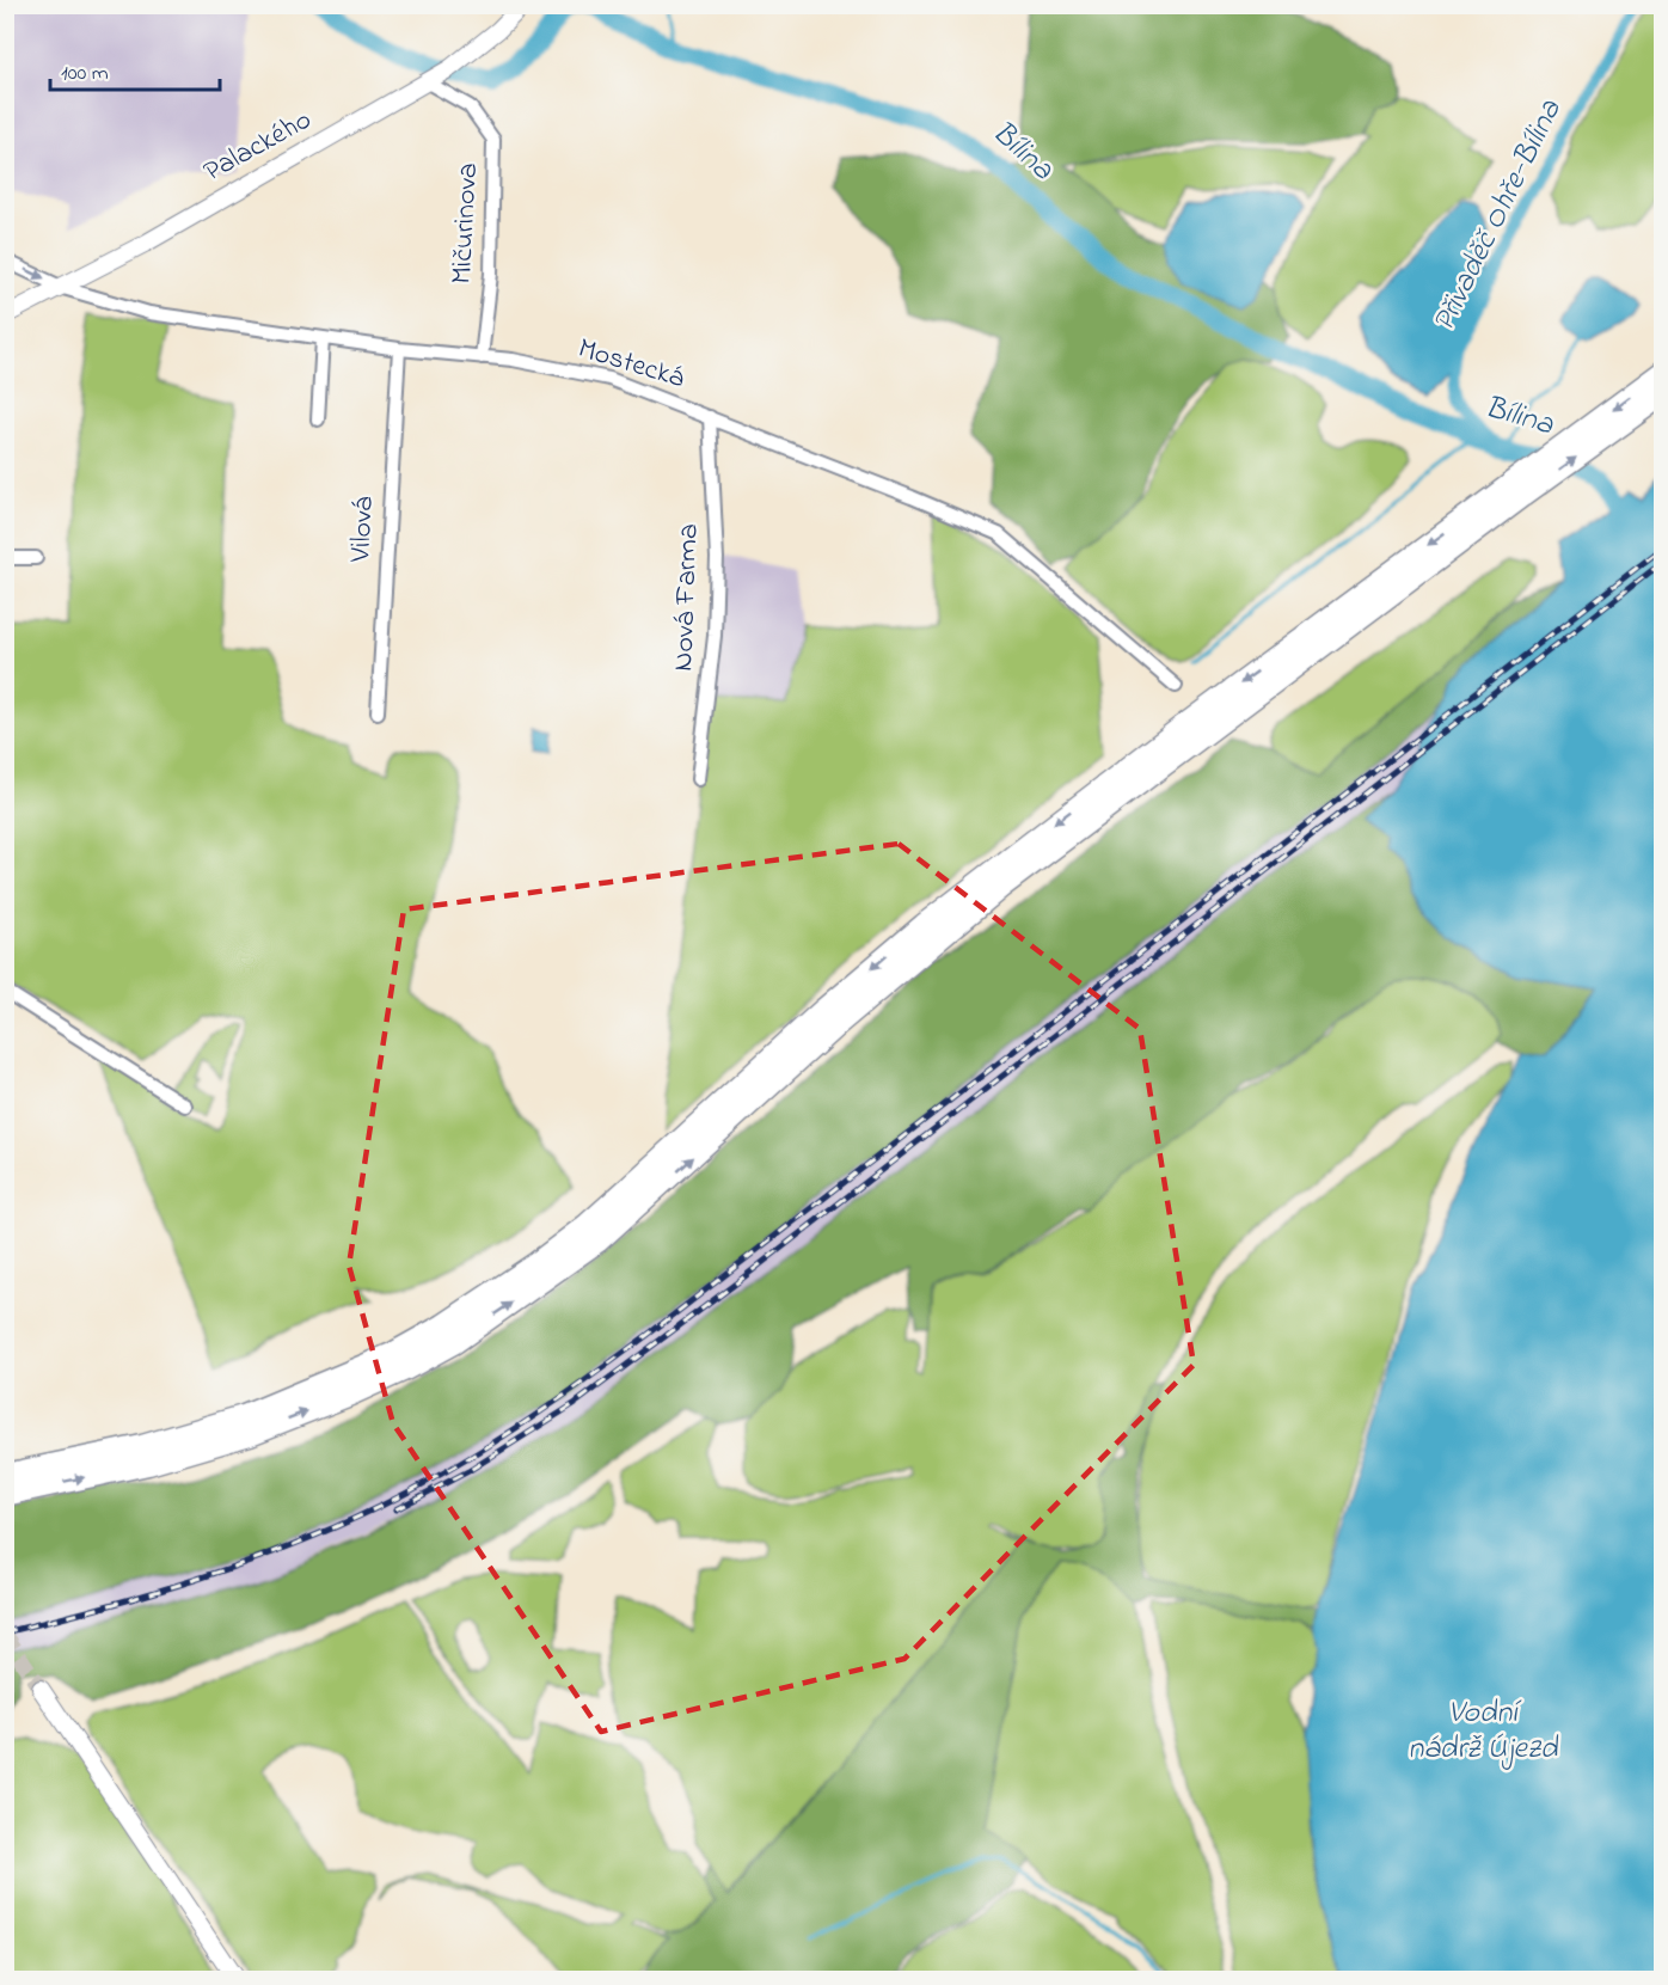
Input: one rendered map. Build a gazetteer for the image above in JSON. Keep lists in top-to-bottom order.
{
  "streets": {
    "street": [
      "Palackého",
      "Mičurinova",
      "Mostecká",
      "Vilová",
      "Nová Farma"
    ]
  },
  "crossings": [
    ["Palackého", "Mičurinova"],
    ["Palackého", "Mostecká"],
    ["Mičurinova", "Mostecká"],
    ["Mostecká", "Vilová"],
    ["Mostecká", "Nová Farma"]
  ],
  "water": ["Bílina", "Přivaděč Ohře-Bílina", "Vodní nádrž Újezd"],
  "scale_bar": "100 m"
}
